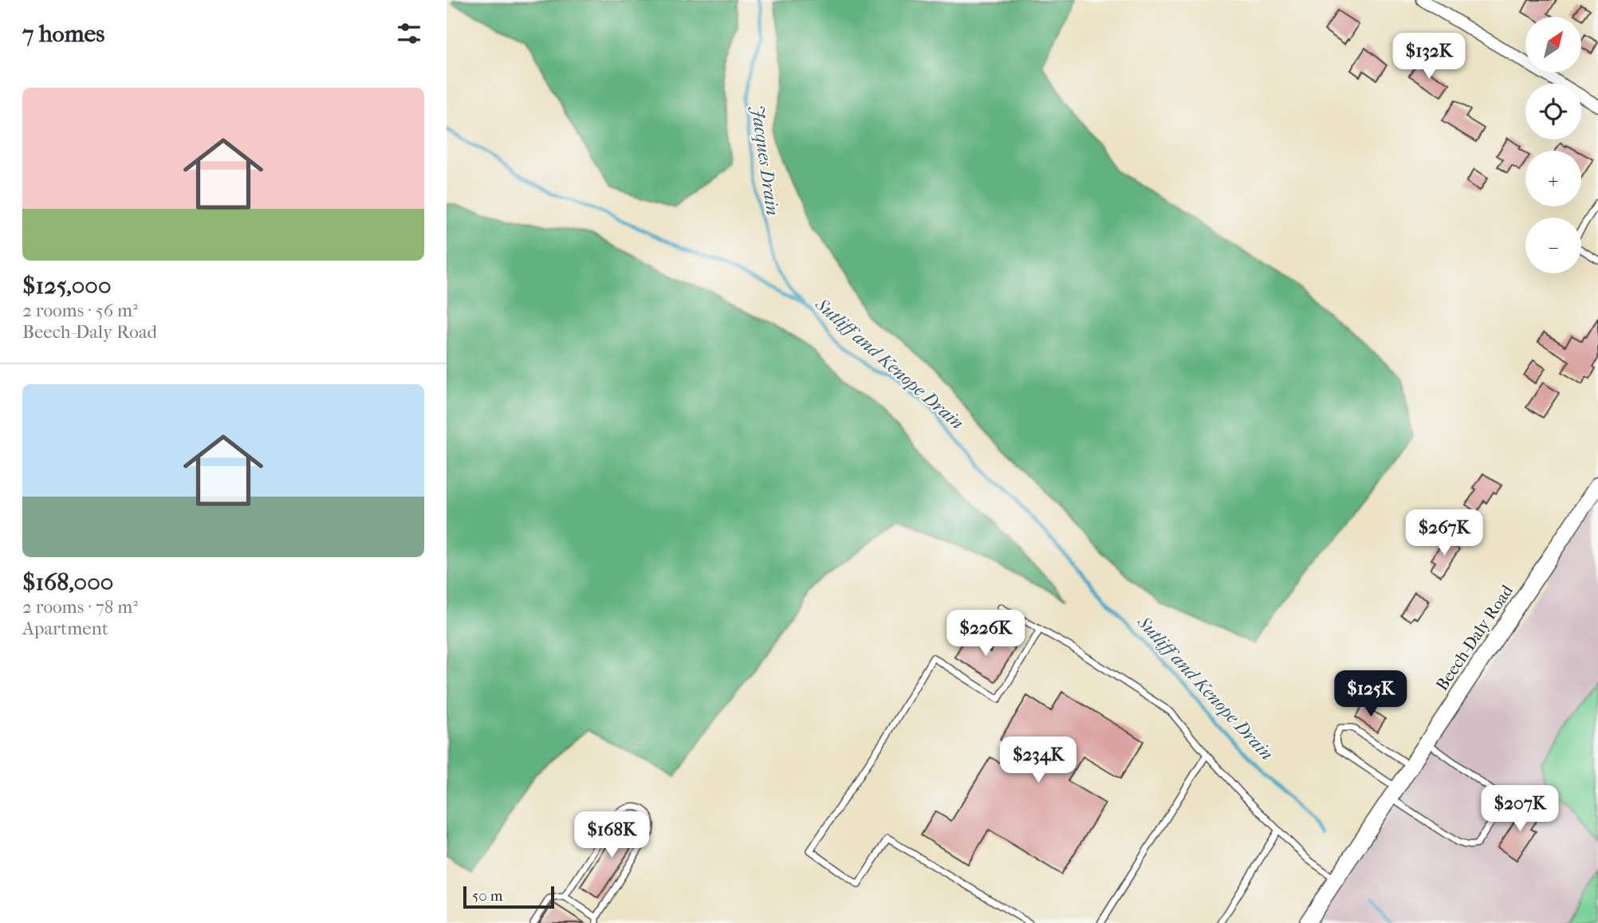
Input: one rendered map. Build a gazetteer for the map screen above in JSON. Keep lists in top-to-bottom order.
{
  "streets": {
    "street": ["Beech-Daly Road"]
  },
  "water": ["Jacques Drain", "Sutliff and Kenope Drain"],
  "scale_bar": "50 m",
  "north": "top right",
  "page": {
    "heading": "7 homes",
    "map_buttons": ["+", "−"],
    "price": [
      "$132K",
      "$267K",
      "$226K",
      "$125K",
      "$234K",
      "$207K",
      "$168K"
    ],
    "list": [
      {
        "name": "$125,000",
        "note": "2 rooms · 56 m² · Beech-Daly Road"
      },
      {
        "name": "$168,000",
        "note": "2 rooms · 78 m² · Apartment"
      }
    ],
    "scale": "50 m"
  }
}
